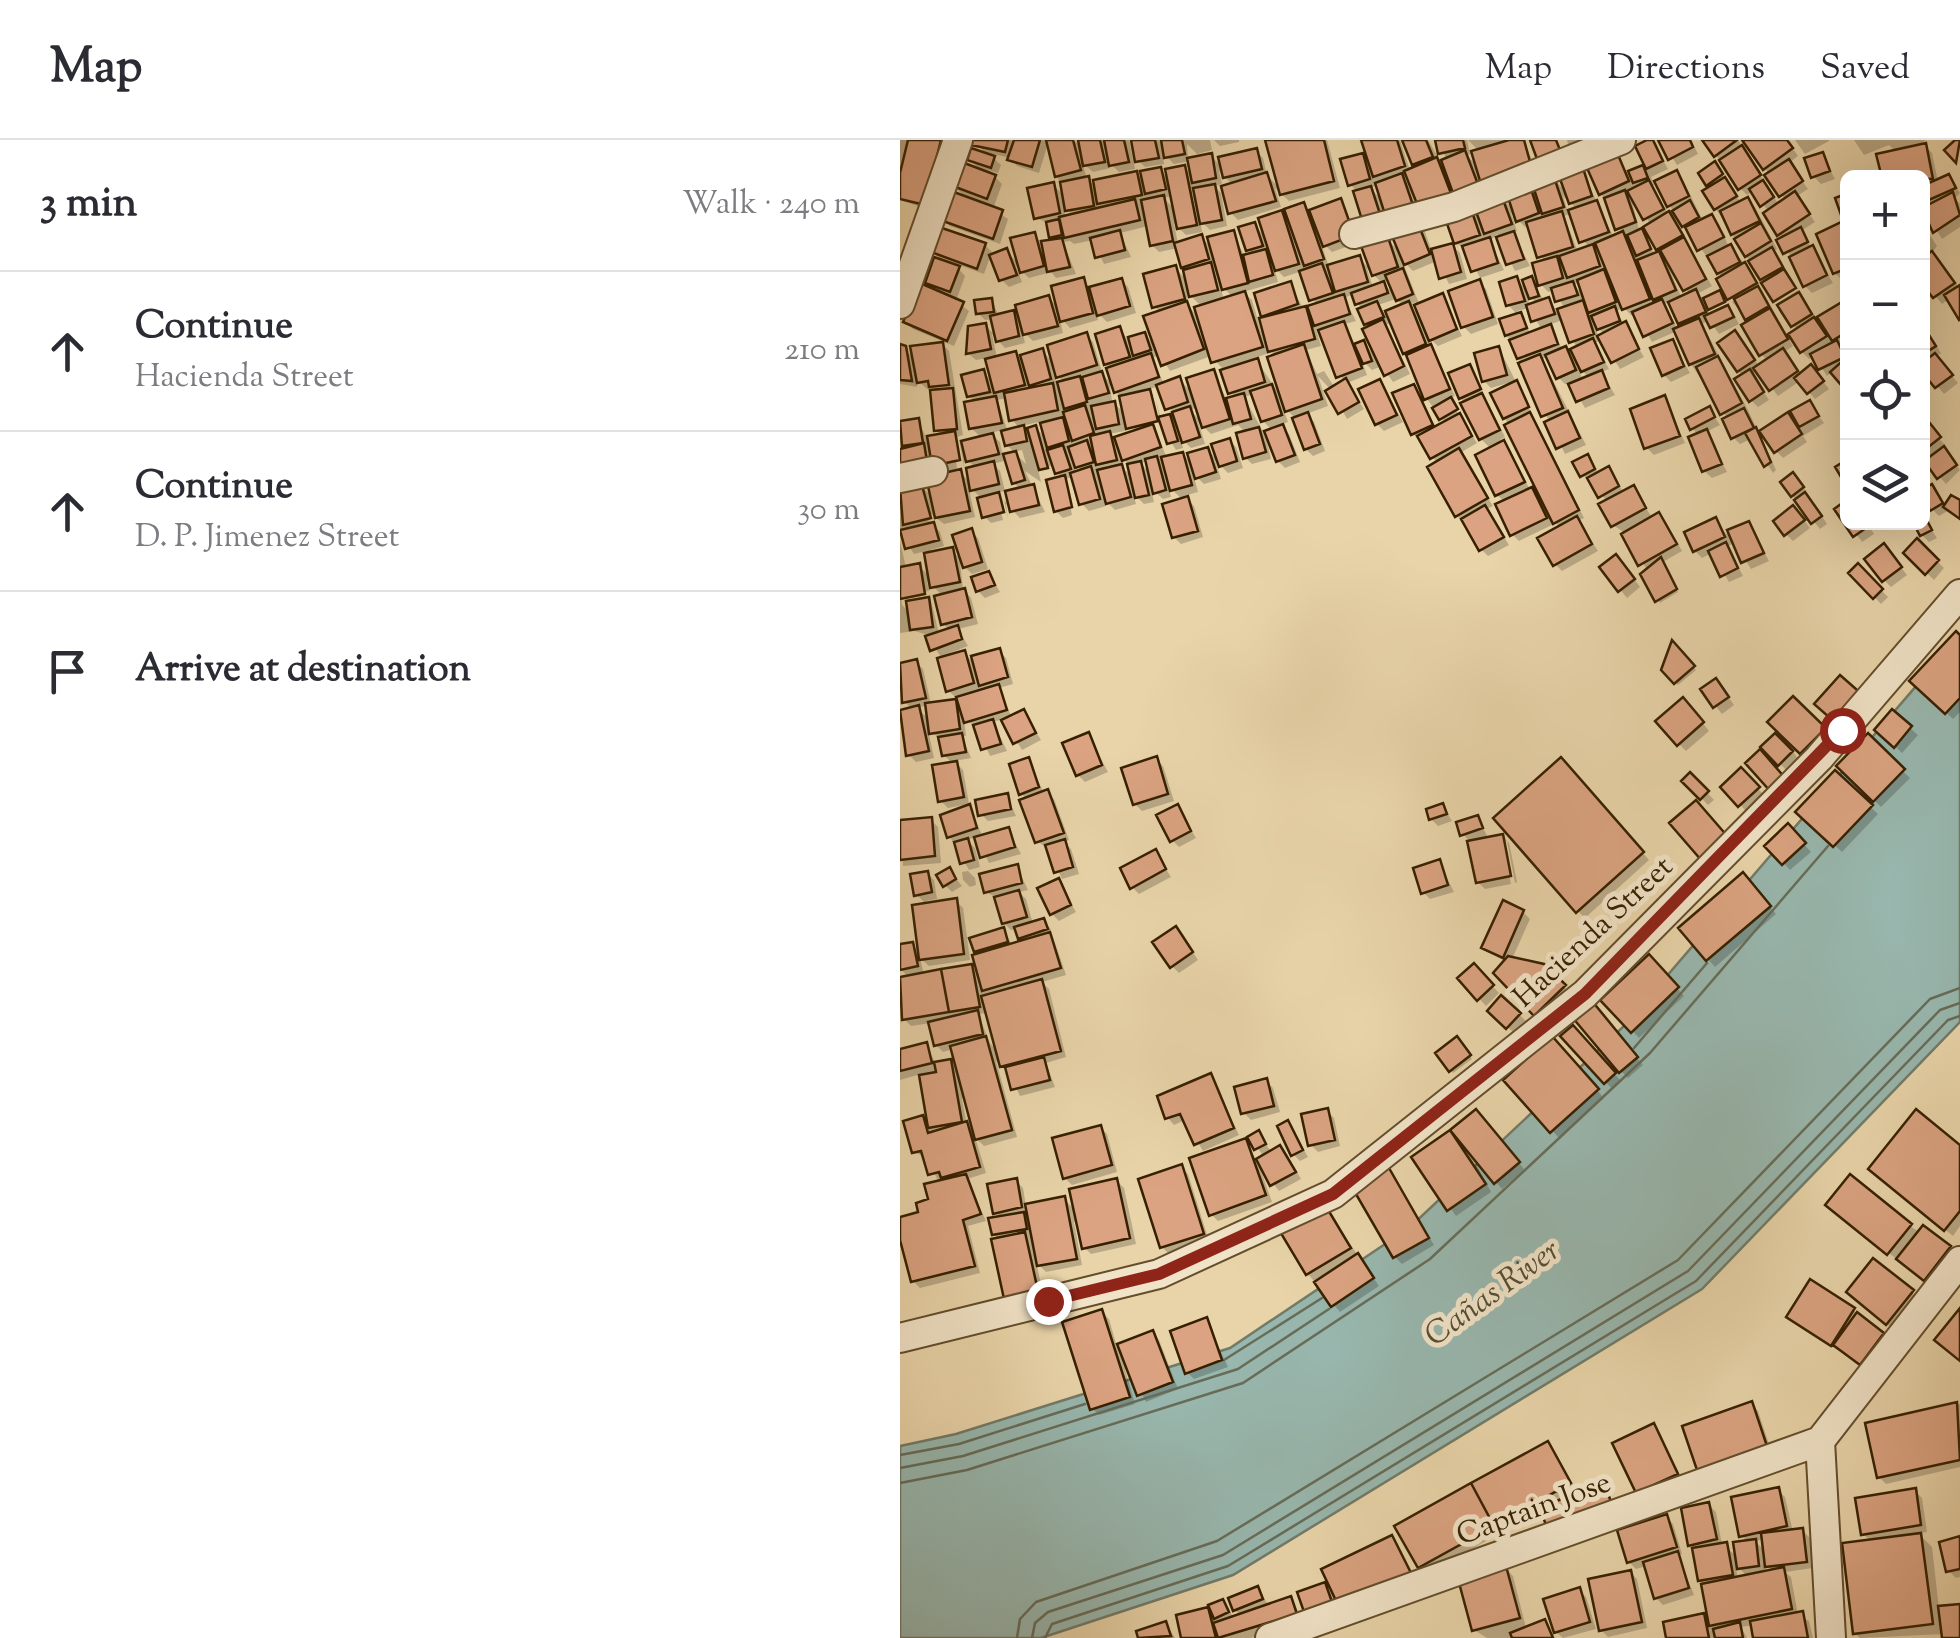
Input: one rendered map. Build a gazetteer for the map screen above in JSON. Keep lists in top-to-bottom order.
{
  "streets": {
    "street": ["Hacienda Street", "Captain Jose"]
  },
  "water": ["Cañas River"],
  "page": {
    "header": "Map",
    "nav": ["Map", "Directions", "Saved"],
    "heading": ["3 min", "Walk · 240 m"],
    "map_buttons": ["+", "−"],
    "list": [
      ["Continue", "Hacienda Street", "210 m"],
      ["Continue", "D. P. Jimenez Street", "30 m"],
      "Arrive at destination"
    ]
  }
}
